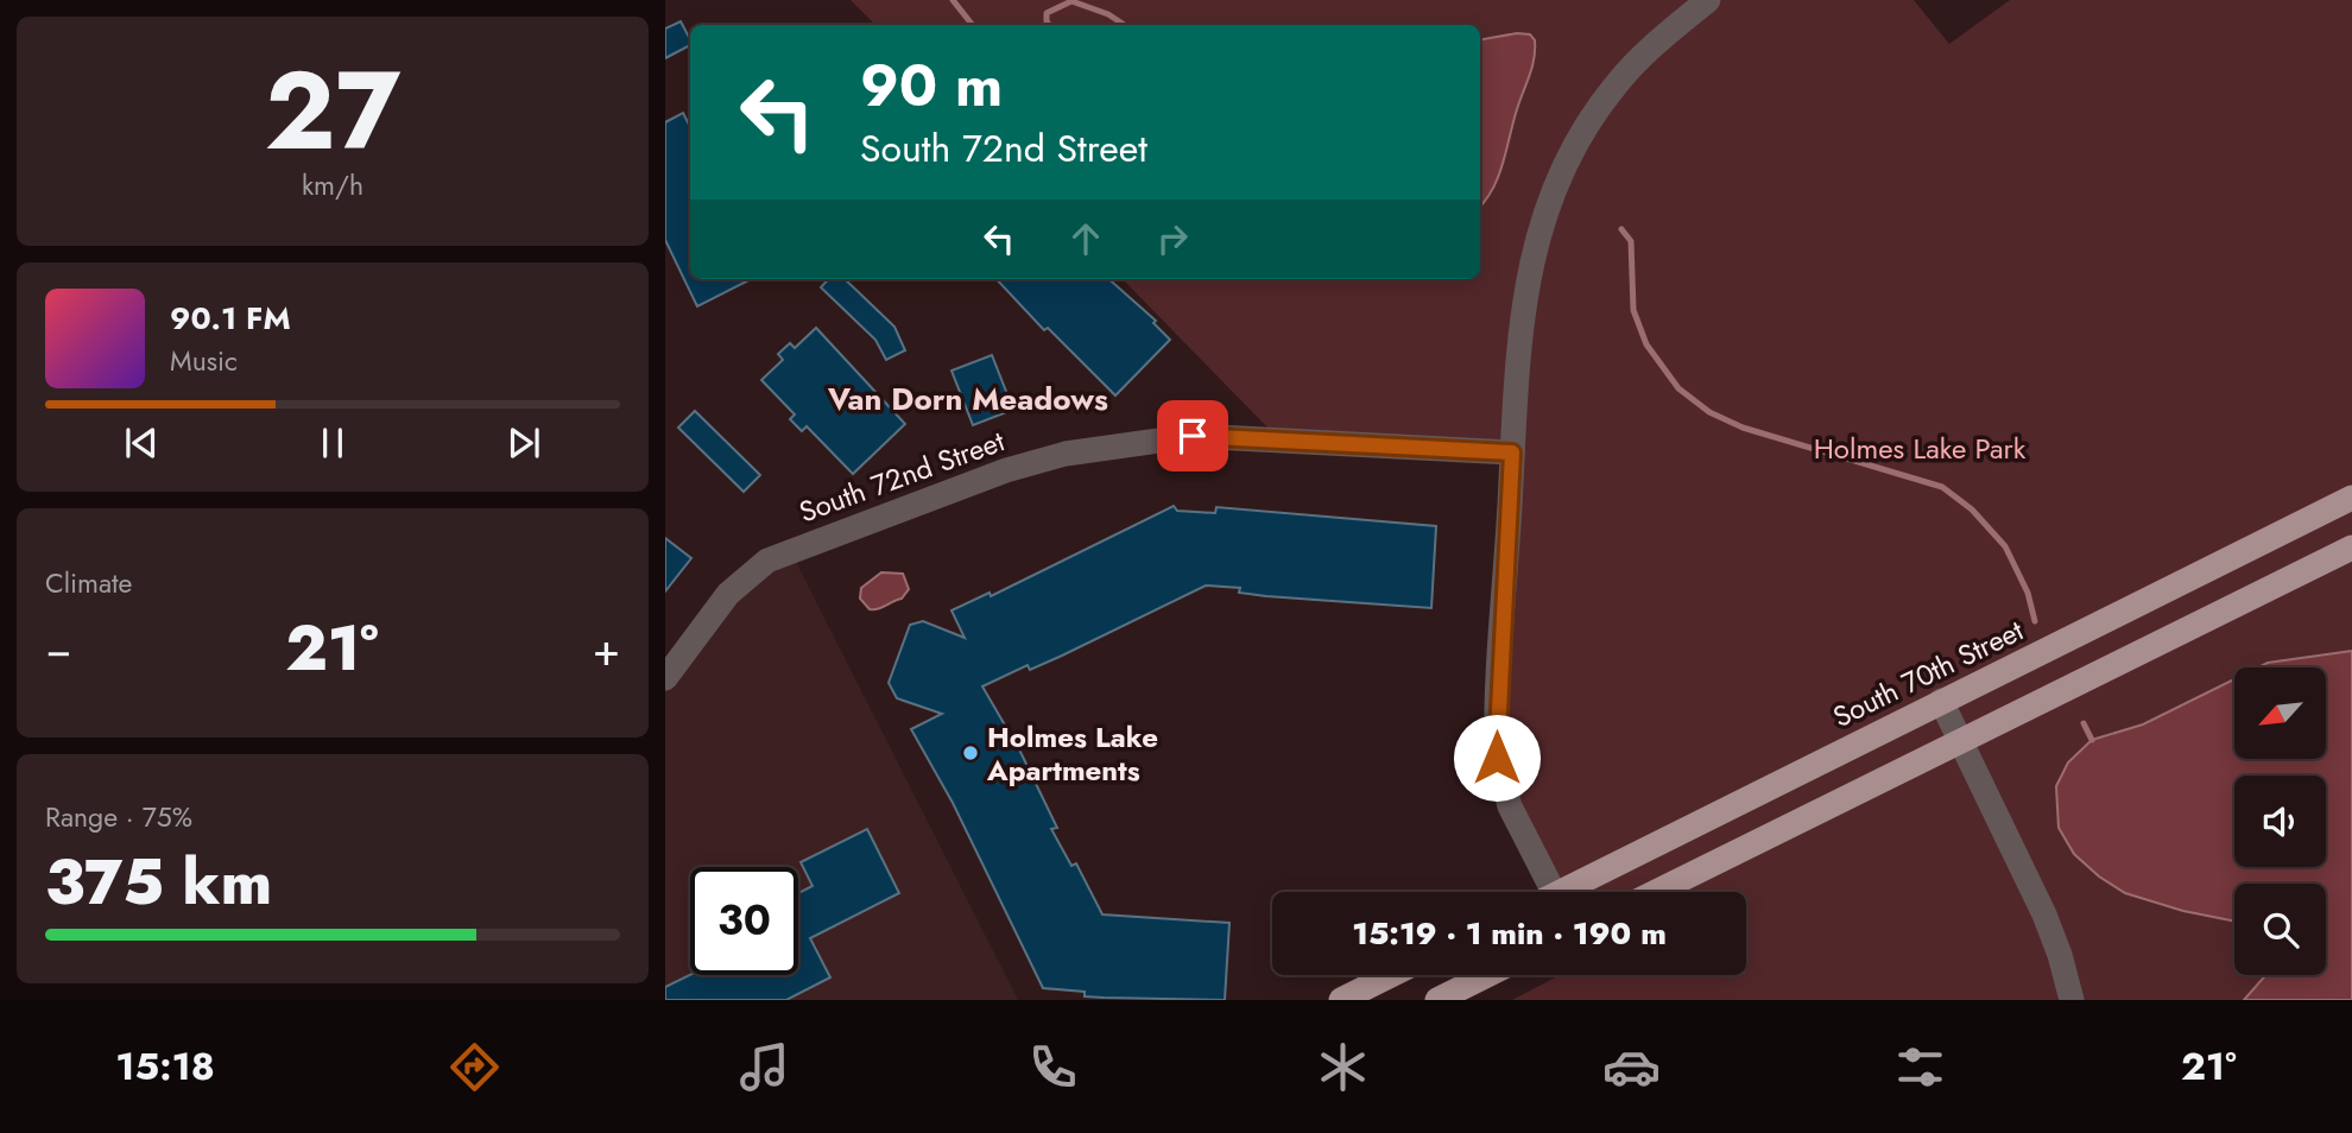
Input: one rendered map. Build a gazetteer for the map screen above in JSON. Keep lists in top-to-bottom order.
{
  "streets": {
    "main road": ["South 70th Street"],
    "street": ["South 72nd Street"]
  },
  "districts": ["Van Dorn Meadows"],
  "parks": ["Holmes Lake Park"],
  "places": ["Holmes Lake Apartments"],
  "north": "bottom left",
  "page": {
    "tile": [
      ["27", "km/h"],
      "Climate",
      ["Range · 75%", "375 km"]
    ],
    "turn": ["90 m", "South 72nd Street"],
    "song": ["90.1 FM", "Music"],
    "heat": ["−", "21°", "+"],
    "limit": "30",
    "trip": "15:19 · 1 min · 190 m",
    "tabs": ["15:18", "21°"]
  }
}
